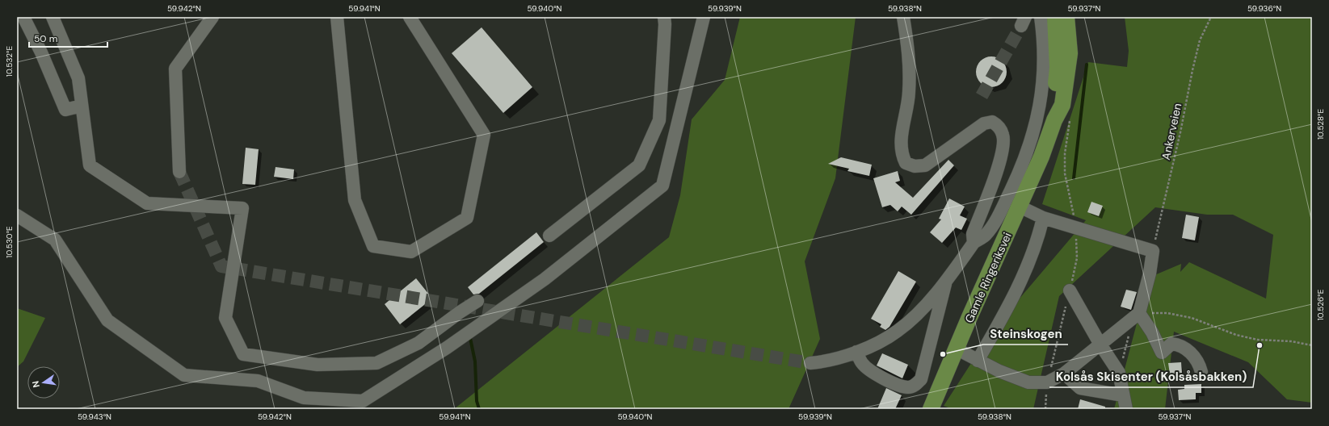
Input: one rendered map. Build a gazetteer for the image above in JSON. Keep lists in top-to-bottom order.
{
  "streets": {
    "main road": ["Gamle Ringeriksvei"],
    "path": ["Ankerveien"]
  },
  "places": ["Kolsås Skisenter (Kolsåsbakken)", "Steinskogen"],
  "scale_bar": "50 m",
  "north": "left",
  "coordinates": [
    "59.942°N",
    "59.941°N",
    "59.940°N",
    "59.939°N",
    "59.938°N",
    "59.937°N",
    "59.936°N",
    "10.532°E",
    "10.528°E",
    "10.530°E",
    "10.526°E",
    "59.943°N"
  ]
}
